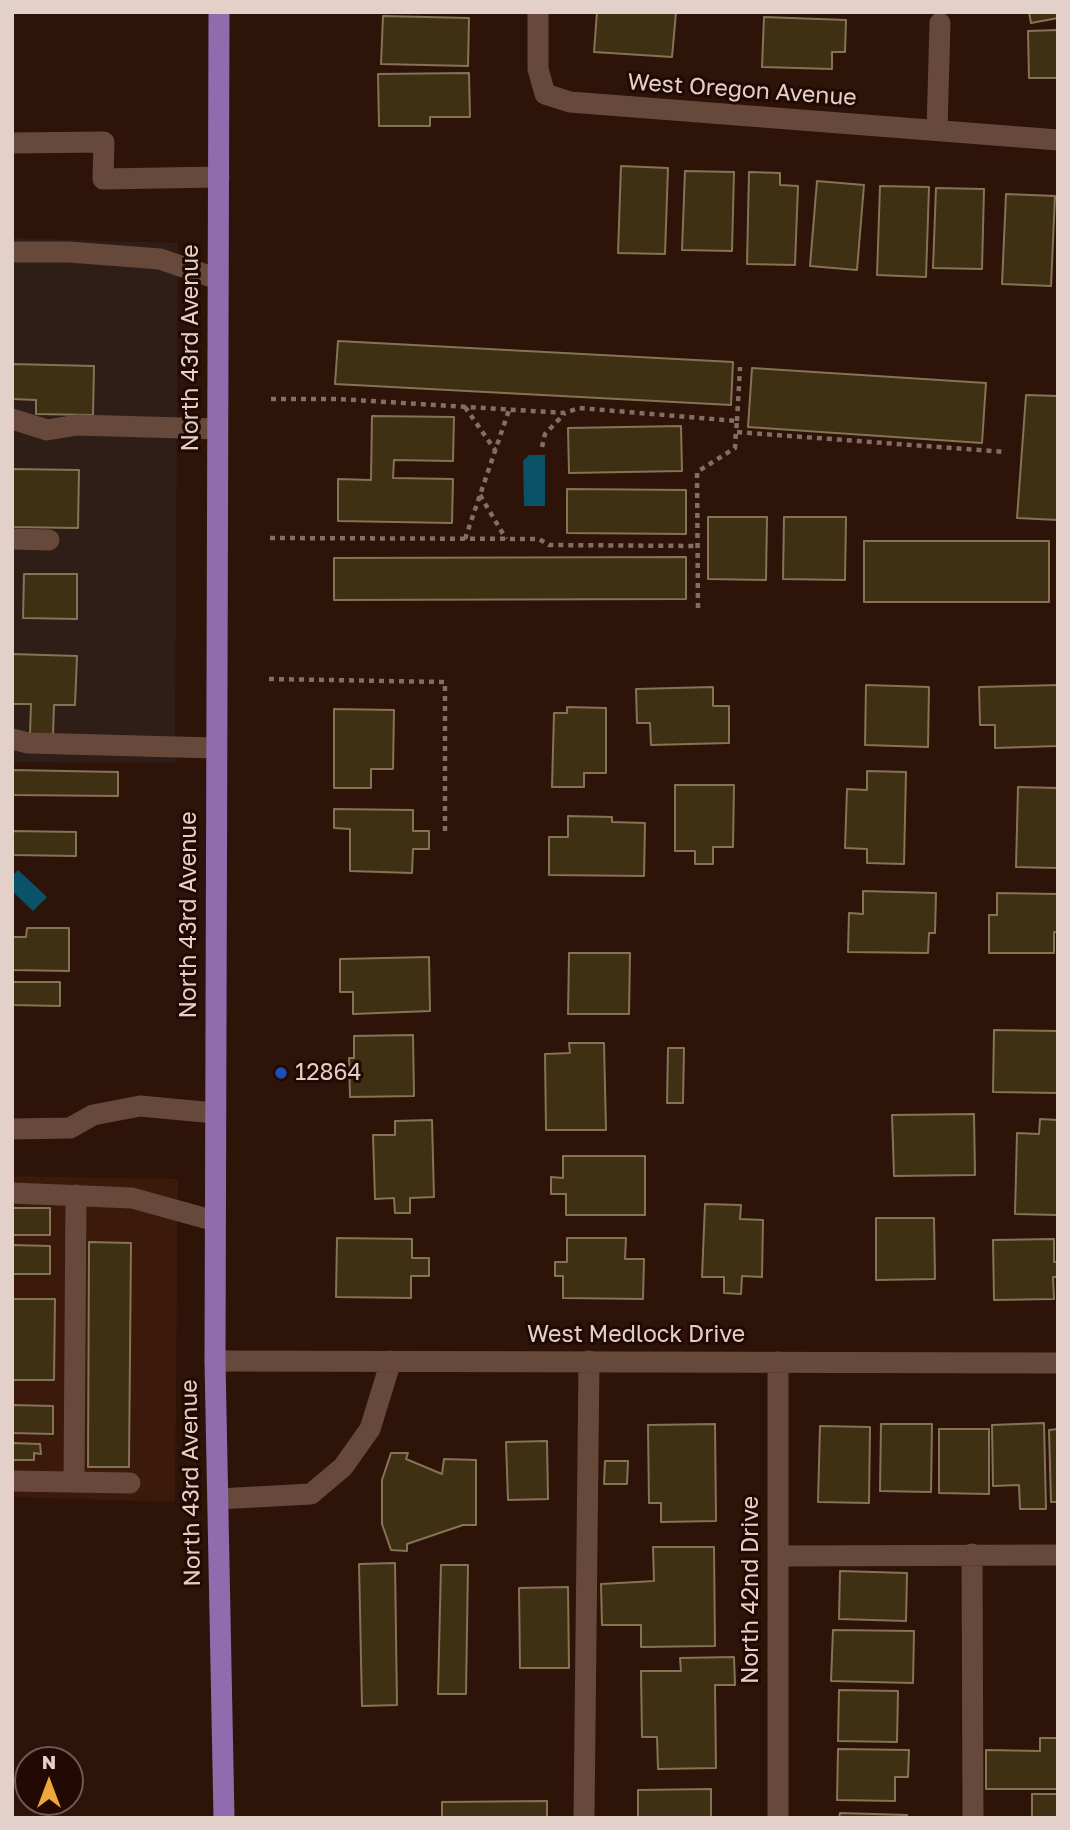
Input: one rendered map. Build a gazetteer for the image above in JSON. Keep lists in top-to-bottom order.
{
  "streets": {
    "main road": ["North 43rd Avenue"],
    "street": ["West Oregon Avenue", "West Medlock Drive", "North 42nd Drive"]
  },
  "crossings": [
    ["North 43rd Avenue", "West Medlock Drive"],
    ["West Medlock Drive", "North 42nd Drive"]
  ],
  "places": ["12864"],
  "north": "top"
}
